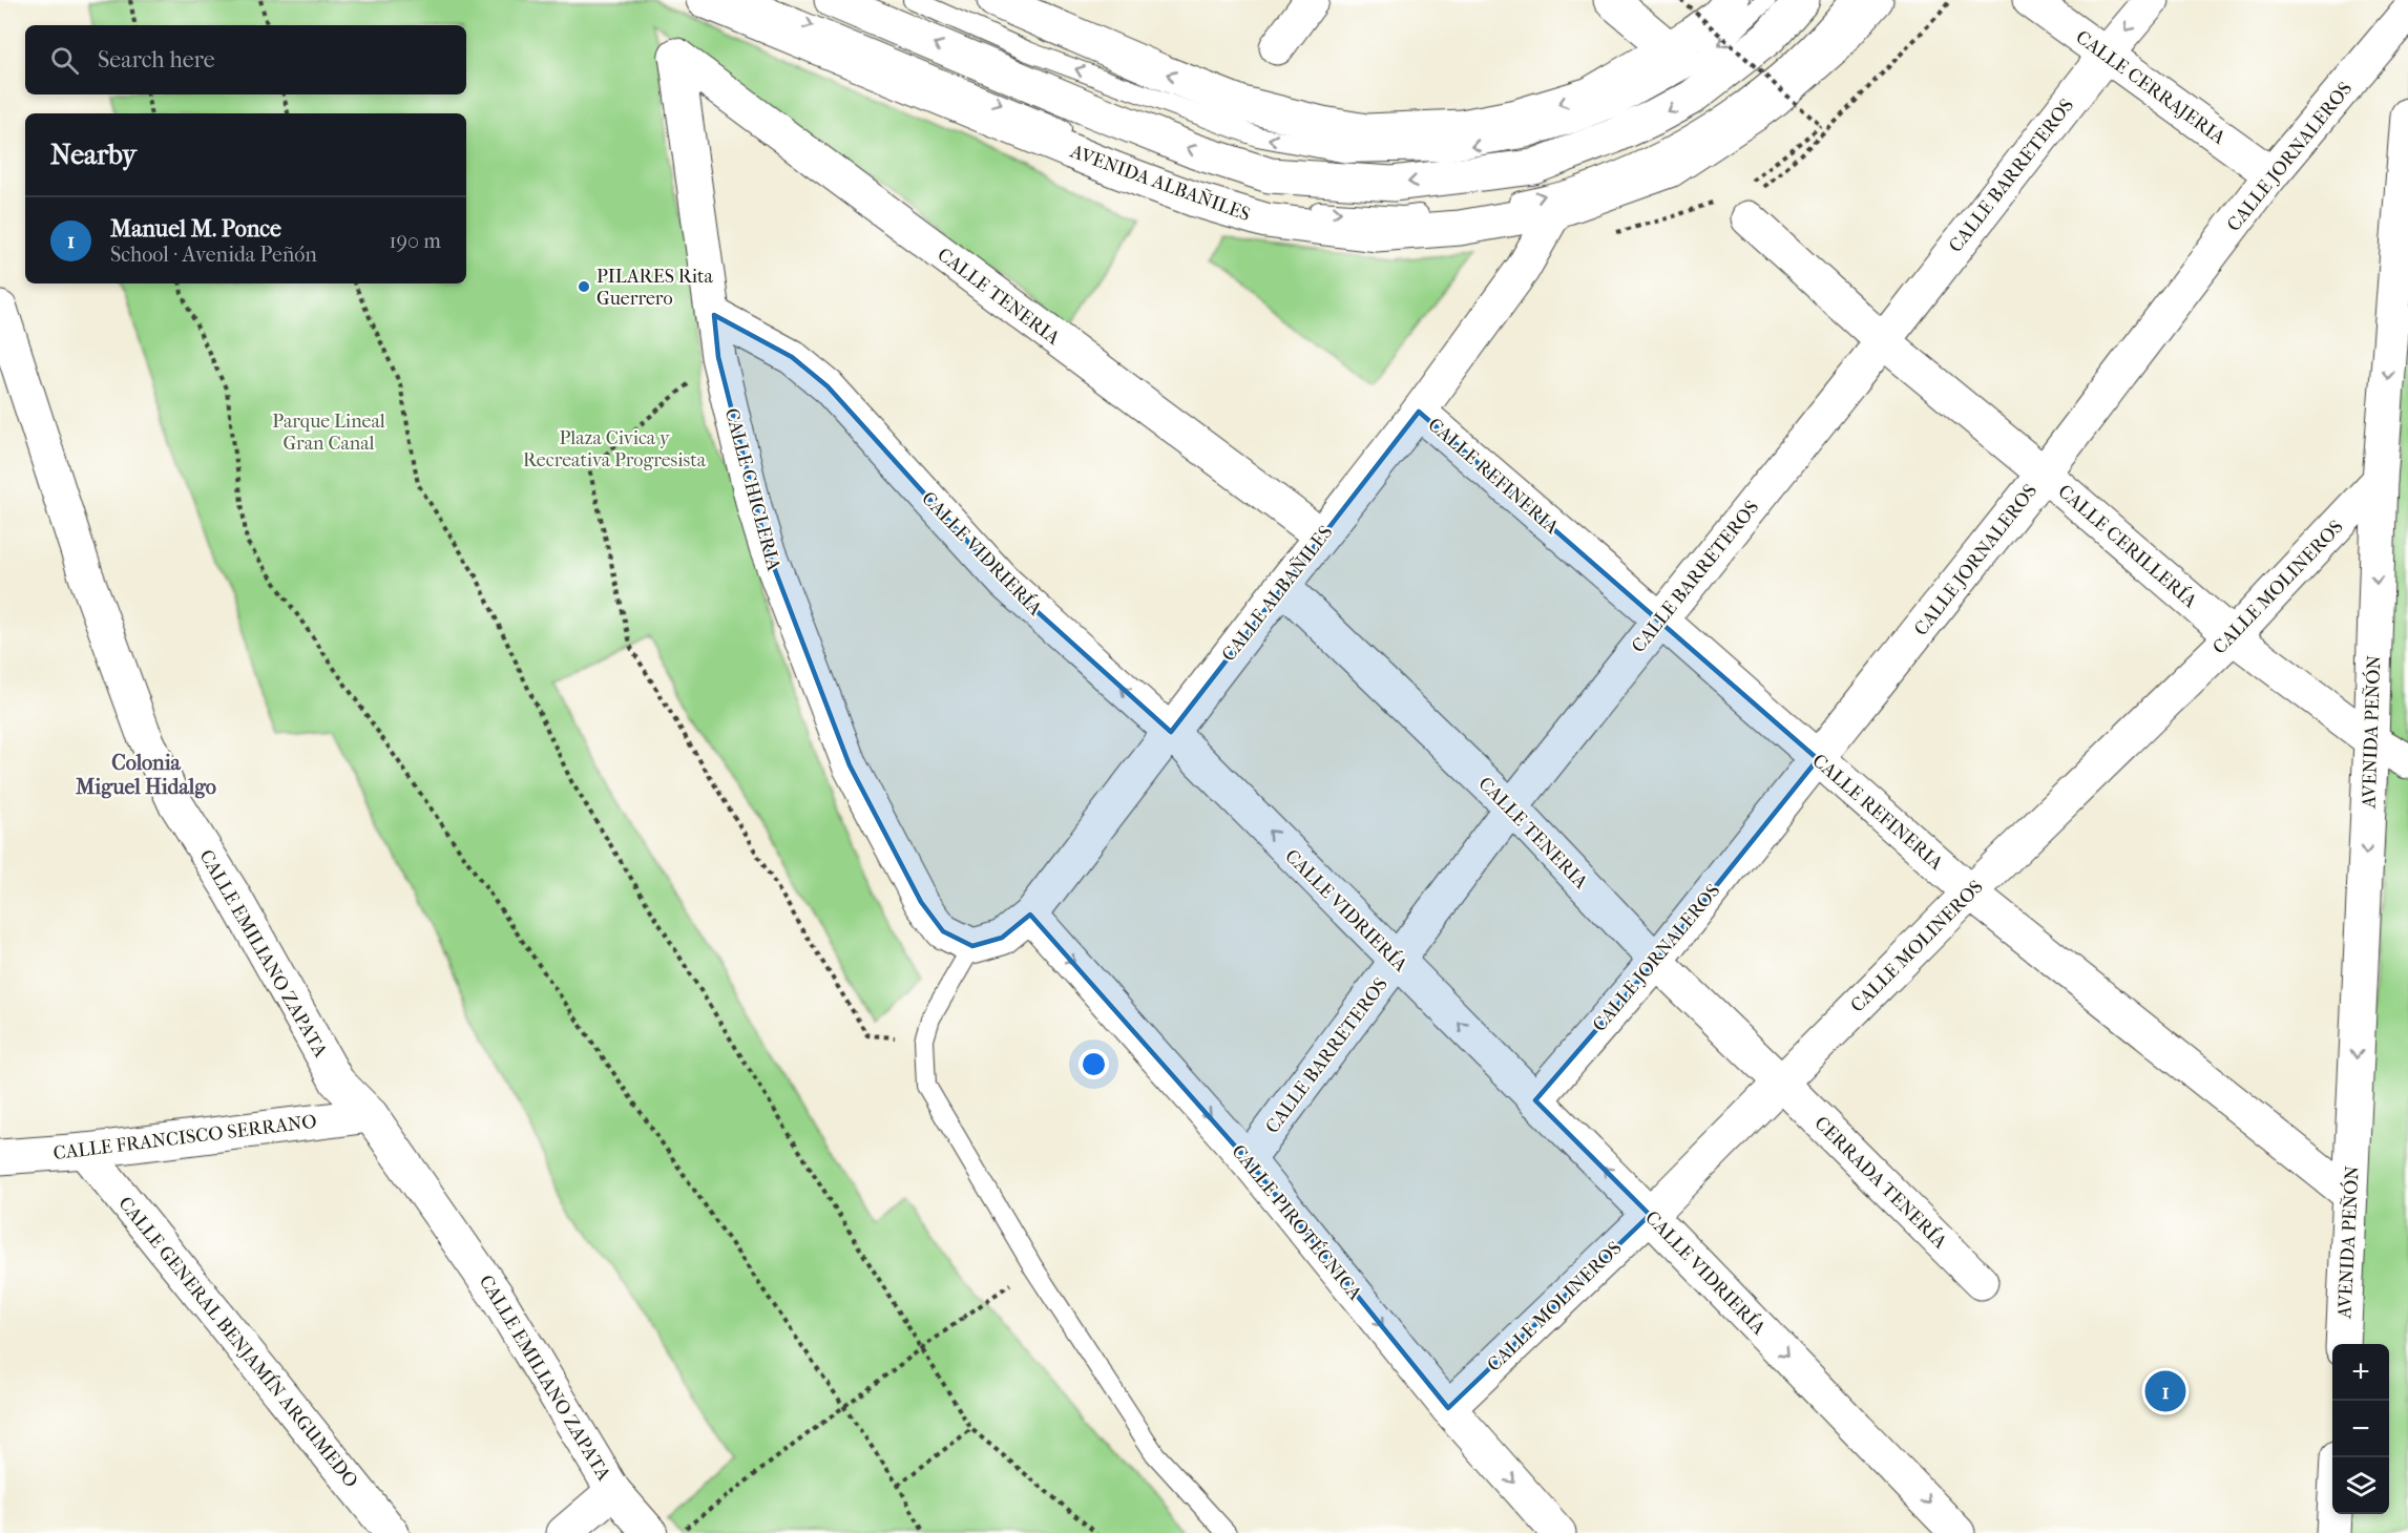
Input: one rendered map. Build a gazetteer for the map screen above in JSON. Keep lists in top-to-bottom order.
{
  "streets": {
    "main road": [
      "CALLE CERRAJERIA",
      "CALLE JORNALEROS",
      "CALLE BARRETEROS",
      "AVENIDA ALBAÑILES",
      "CALLE TENERIA",
      "CALLE REFINERIA",
      "CALLE CHICLERIA",
      "CALLE CERILLERÍA",
      "CALLE VIDRIERÍA",
      "CALLE MOLINEROS",
      "CALLE ALBAÑILES",
      "AVENIDA PEÑÓN",
      "CALLE EMILIANO ZAPATA",
      "CALLE FRANCISCO SERRANO",
      "CERRADA TENERÍA",
      "CALLE PIROTÉCNICA",
      "CALLE GENERAL BENJAMÍN ARGUMEDO"
    ]
  },
  "crossings": [
    ["CALLE CERRAJERIA", "CALLE JORNALEROS"],
    ["CALLE CERRAJERIA", "CALLE BARRETEROS"],
    ["CALLE JORNALEROS", "CALLE TENERIA"],
    ["CALLE JORNALEROS", "CALLE REFINERIA"],
    ["CALLE JORNALEROS", "CALLE CERILLERÍA"],
    ["CALLE JORNALEROS", "CALLE VIDRIERÍA"],
    ["CALLE BARRETEROS", "CALLE TENERIA"],
    ["CALLE BARRETEROS", "CALLE REFINERIA"],
    ["CALLE BARRETEROS", "CALLE CERILLERÍA"],
    ["CALLE BARRETEROS", "CALLE VIDRIERÍA"],
    ["CALLE BARRETEROS", "CALLE PIROTÉCNICA"],
    ["AVENIDA ALBAÑILES", "CALLE ALBAÑILES"],
    ["CALLE TENERIA", "CALLE CHICLERIA"],
    ["CALLE TENERIA", "CALLE MOLINEROS"],
    ["CALLE TENERIA", "CALLE ALBAÑILES"],
    ["CALLE TENERIA", "CERRADA TENERÍA"],
    ["CALLE REFINERIA", "CALLE MOLINEROS"],
    ["CALLE REFINERIA", "CALLE ALBAÑILES"],
    ["CALLE REFINERIA", "AVENIDA PEÑÓN"],
    ["CALLE CHICLERIA", "CALLE VIDRIERÍA"],
    ["CALLE CHICLERIA", "CALLE ALBAÑILES"],
    ["CALLE CERILLERÍA", "CALLE MOLINEROS"],
    ["CALLE CERILLERÍA", "AVENIDA PEÑÓN"],
    ["CALLE VIDRIERÍA", "CALLE MOLINEROS"],
    ["CALLE VIDRIERÍA", "CALLE ALBAÑILES"],
    ["CALLE MOLINEROS", "AVENIDA PEÑÓN"],
    ["CALLE MOLINEROS", "CERRADA TENERÍA"],
    ["CALLE MOLINEROS", "CALLE PIROTÉCNICA"],
    ["CALLE ALBAÑILES", "CALLE PIROTÉCNICA"],
    ["CALLE EMILIANO ZAPATA", "CALLE FRANCISCO SERRANO"],
    ["CALLE FRANCISCO SERRANO", "CALLE GENERAL BENJAMÍN ARGUMEDO"]
  ],
  "one_way": ["AVENIDA PEÑÓN", "CALLE PIROTÉCNICA"],
  "districts": ["Colonia Miguel Hidalgo"],
  "parks": ["Parque Lineal Gran Canal", "Plaza Civica y Recreativa Progresista"],
  "places": ["PILARES Rita Guerrero"],
  "page": {
    "search": "Search here",
    "heading": "Nearby",
    "list": [
      {
        "mark": "1",
        "name": "Manuel M. Ponce",
        "note": "School · Avenida Peñón",
        "value": "190 m"
      }
    ],
    "map_buttons": ["+", "−"],
    "pins": "1"
  }
}
